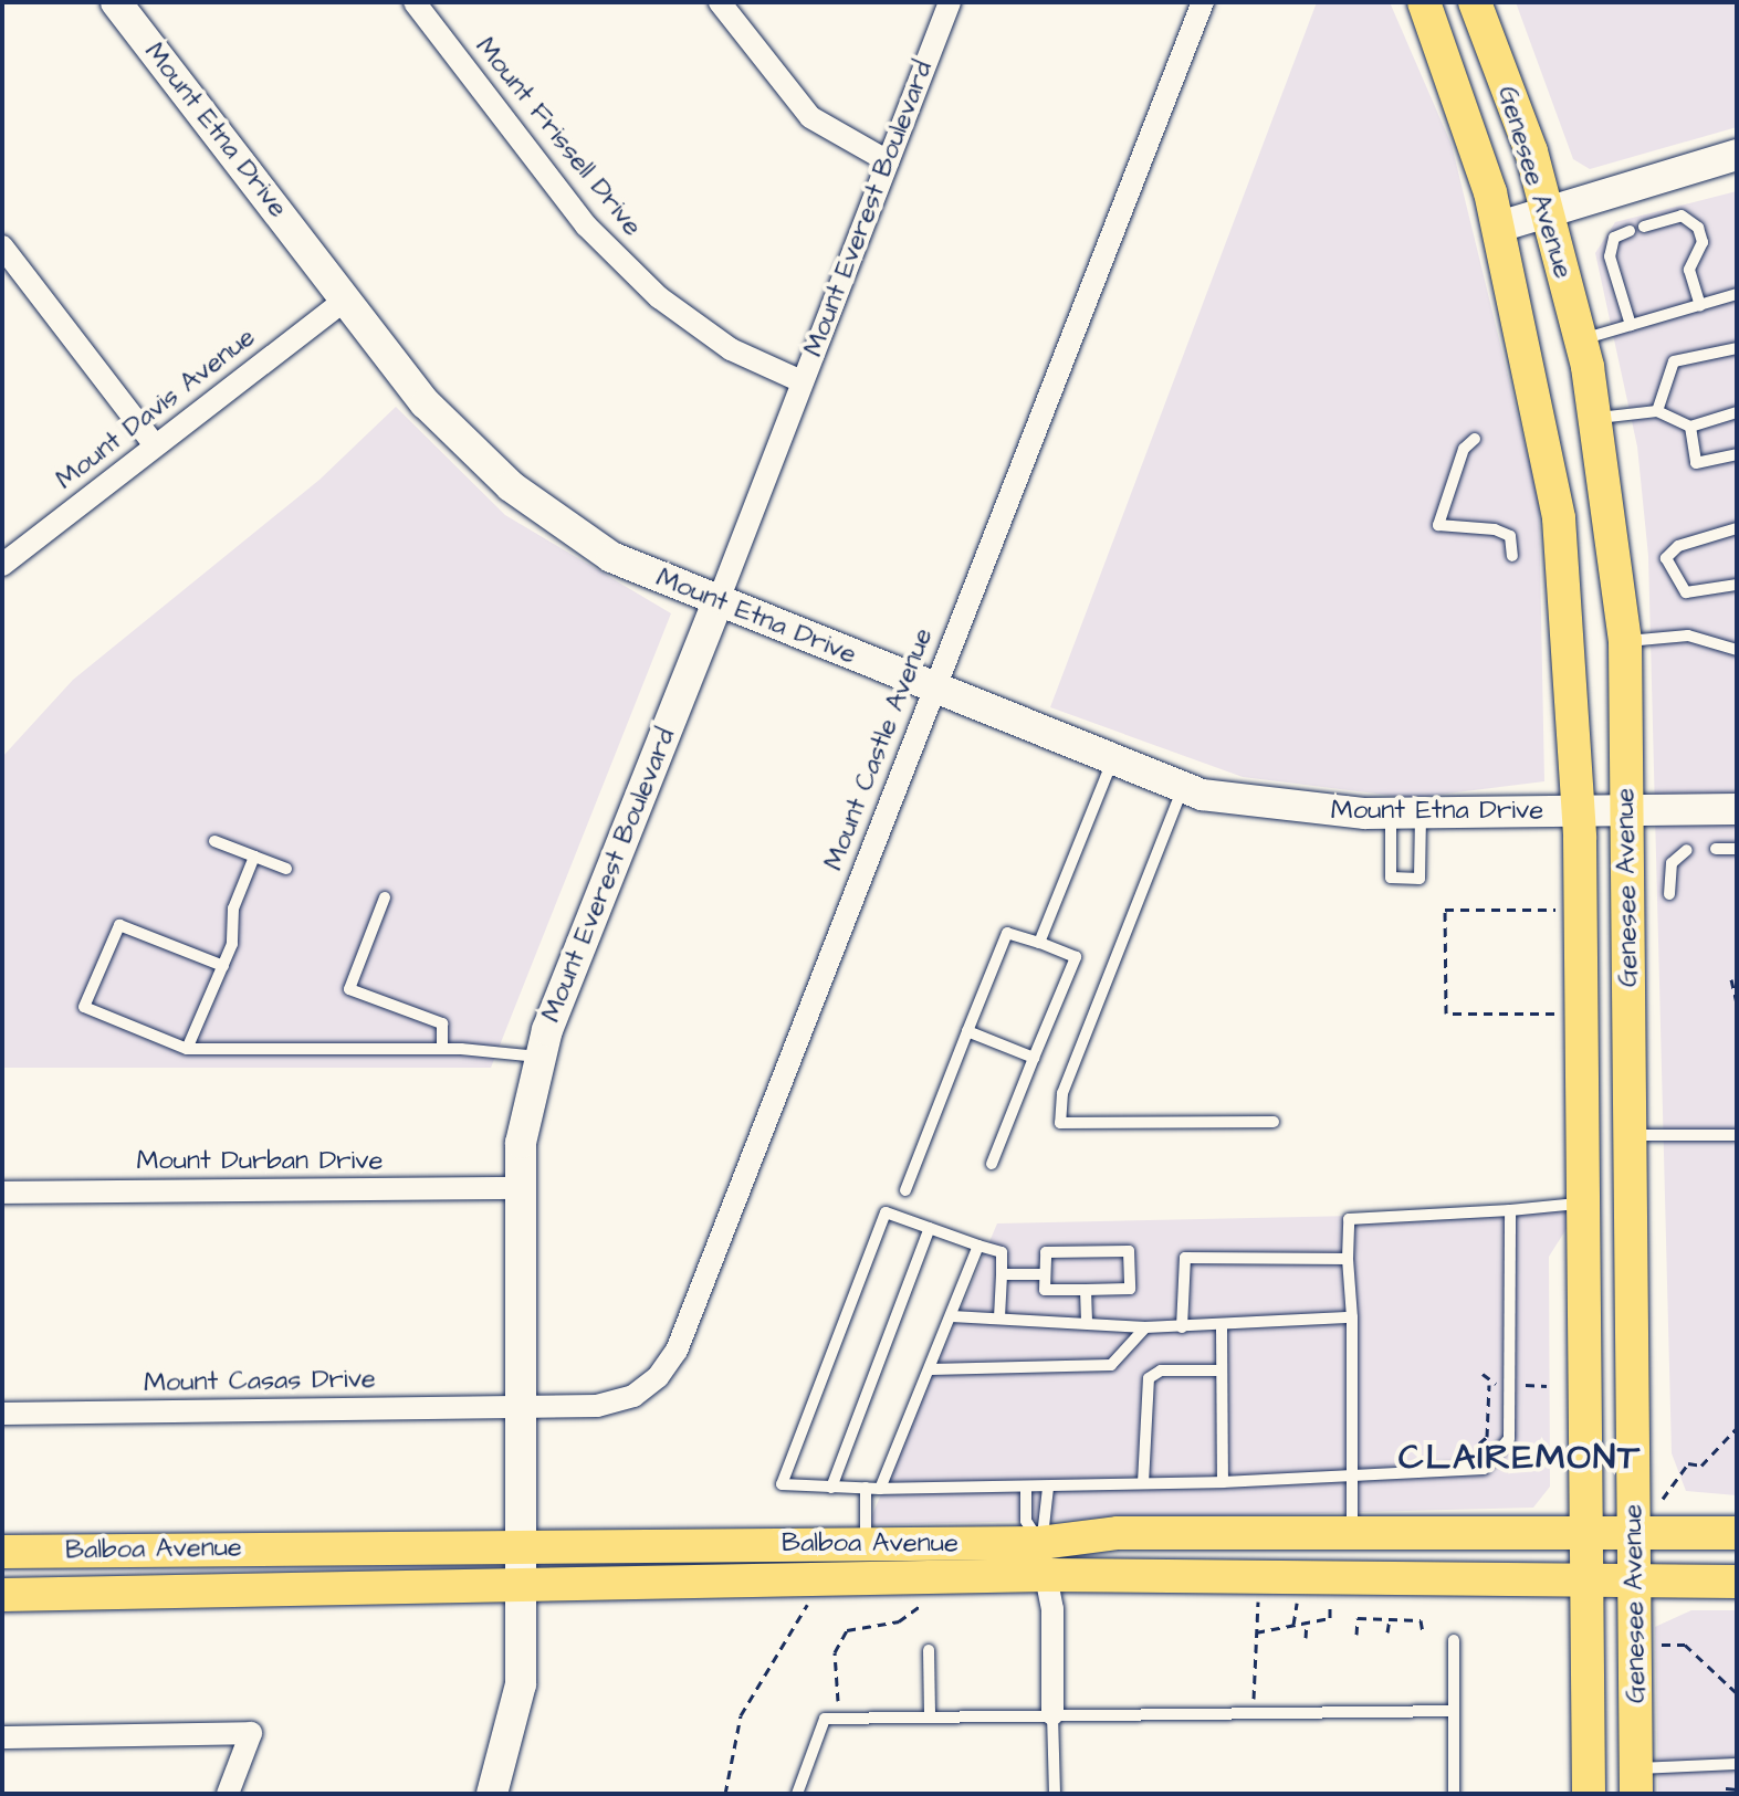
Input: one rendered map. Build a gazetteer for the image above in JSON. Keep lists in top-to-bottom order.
{
  "streets": {
    "main road": ["Genesee Avenue", "Balboa Avenue"],
    "street": [
      "Mount Etna Drive",
      "Mount Frissell Drive",
      "Mount Everest Boulevard",
      "Mount Davis Avenue",
      "Mount Castle Avenue",
      "Mount Durban Drive",
      "Mount Casas Drive"
    ]
  },
  "crossings": [
    ["Mount Etna Drive", "Genesee Avenue"],
    ["Mount Etna Drive", "Mount Everest Boulevard"],
    ["Mount Etna Drive", "Mount Davis Avenue"],
    ["Mount Etna Drive", "Mount Castle Avenue"],
    ["Mount Frissell Drive", "Mount Everest Boulevard"],
    ["Genesee Avenue", "Balboa Avenue"],
    ["Mount Everest Boulevard", "Mount Castle Avenue"],
    ["Mount Everest Boulevard", "Mount Durban Drive"],
    ["Mount Everest Boulevard", "Mount Casas Drive"],
    ["Mount Everest Boulevard", "Balboa Avenue"],
    ["Mount Castle Avenue", "Mount Casas Drive"]
  ],
  "districts": ["CLAIREMONT"]
}
